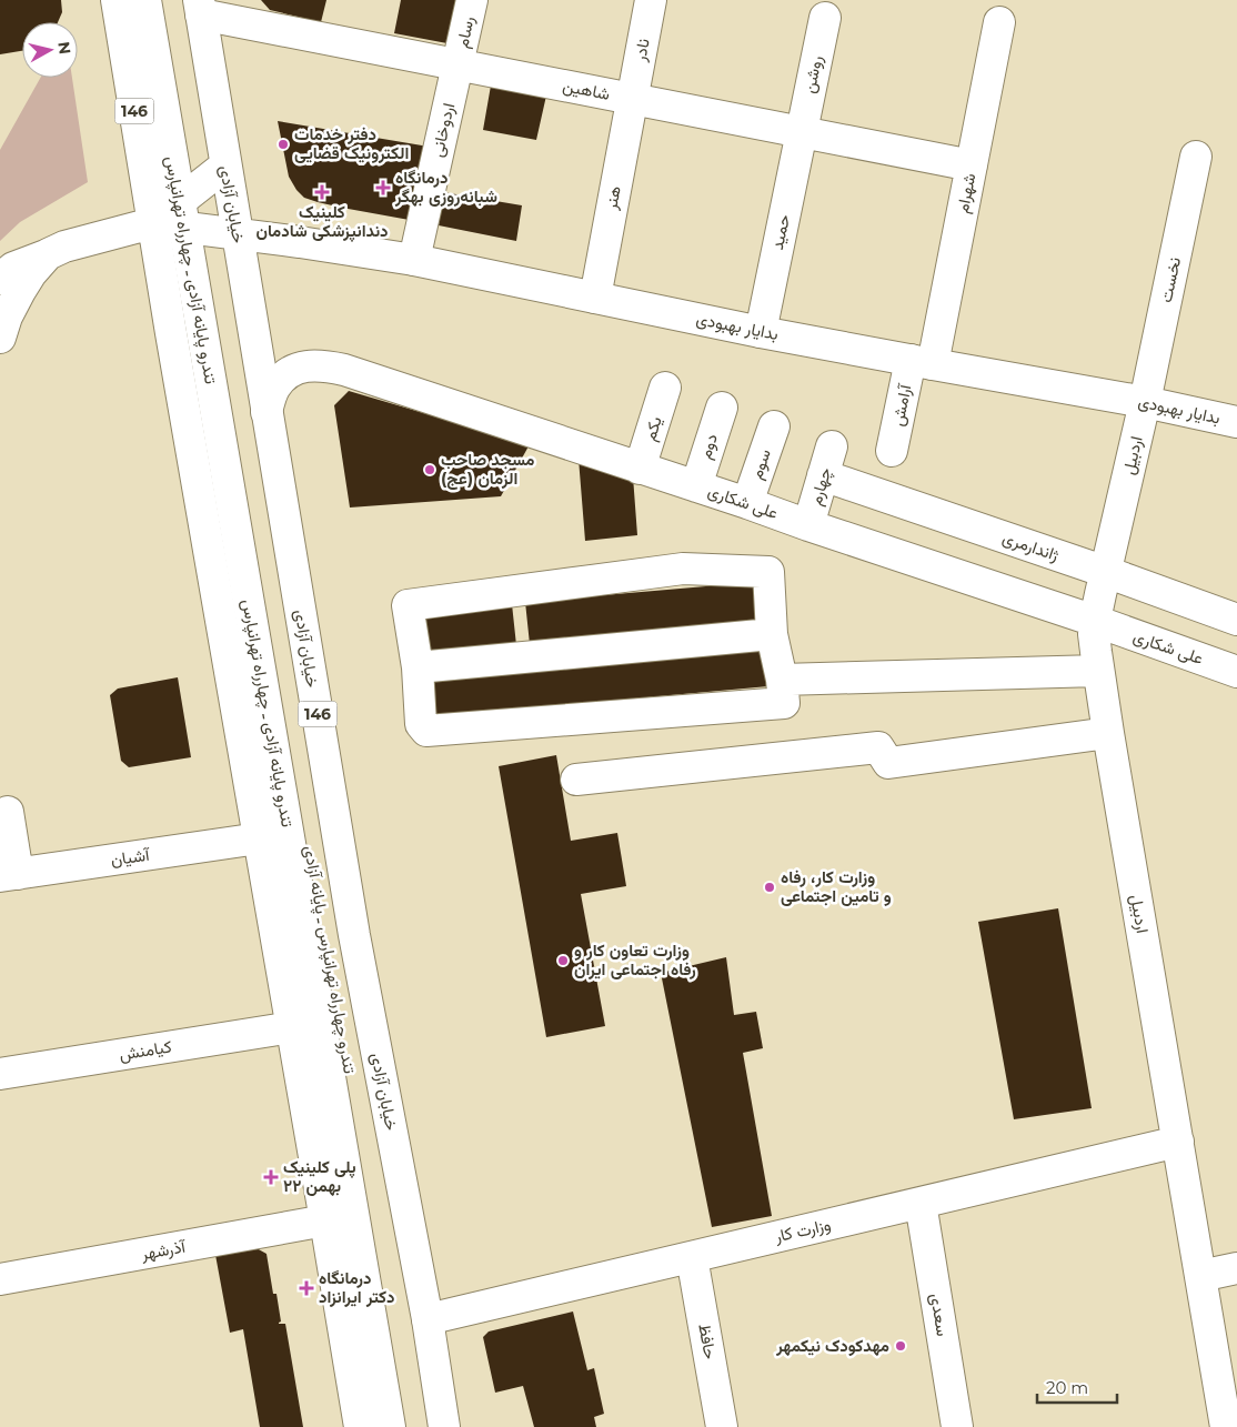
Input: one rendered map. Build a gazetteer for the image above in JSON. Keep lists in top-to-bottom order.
{
  "streets": {
    "street": [
      "رسام",
      "نادر",
      "روشن",
      "شاهین",
      "146",
      "اردوخانی",
      "شهرام",
      "هنر",
      "خیابان آزادی",
      "حمید",
      "تندرو پایانه آزادی ـ چهارراه تهرانپارس",
      "نخست",
      "بدایار بهبودی",
      "آرامش",
      "یکم",
      "دوم",
      "اردبیل",
      "سوم",
      "چهارم",
      "علی شکاری",
      "ژاندارمری",
      "آشیان",
      "تندرو چهارراه تهرانپارس ـ پایانه آزادی",
      "کیامنش",
      "وزارت کار",
      "آذرشهر",
      "سعدی",
      "حافظ"
    ]
  },
  "crossings": [
    ["رسام", "شاهین"],
    ["رسام", "اردوخانی"],
    ["نادر", "شاهین"],
    ["نادر", "هنر"],
    ["روشن", "شاهین"],
    ["روشن", "حمید"],
    ["شاهین", "اردوخانی"],
    ["شاهین", "شهرام"],
    ["شاهین", "هنر"],
    ["شاهین", "خیابان آزادی"],
    ["شاهین", "حمید"],
    ["146", "بدایار بهبودی"],
    ["146", "آشیان"],
    ["146", "کیامنش"],
    ["146", "آذرشهر"],
    ["اردوخانی", "بدایار بهبودی"],
    ["شهرام", "بدایار بهبودی"],
    ["شهرام", "آرامش"],
    ["هنر", "بدایار بهبودی"],
    ["خیابان آزادی", "بدایار بهبودی"],
    ["خیابان آزادی", "علی شکاری"],
    ["خیابان آزادی", "وزارت کار"],
    ["حمید", "بدایار بهبودی"],
    ["تندرو پایانه آزادی ـ چهارراه تهرانپارس", "بدایار بهبودی"],
    ["تندرو پایانه آزادی ـ چهارراه تهرانپارس", "تندرو چهارراه تهرانپارس ـ پایانه آزادی"],
    ["نخست", "بدایار بهبودی"],
    ["نخست", "اردبیل"],
    ["بدایار بهبودی", "آرامش"],
    ["بدایار بهبودی", "اردبیل"],
    ["بدایار بهبودی", "تندرو چهارراه تهرانپارس ـ پایانه آزادی"],
    ["یکم", "علی شکاری"],
    ["دوم", "علی شکاری"],
    ["اردبیل", "علی شکاری"],
    ["اردبیل", "ژاندارمری"],
    ["اردبیل", "وزارت کار"],
    ["سوم", "علی شکاری"],
    ["چهارم", "علی شکاری"],
    ["چهارم", "ژاندارمری"],
    ["وزارت کار", "سعدی"],
    ["وزارت کار", "حافظ"]
  ],
  "places": {
    "other": [
      "دفتر خدمات الکترونیک قضایی",
      "مسجد صاحب الزمان (عج)",
      "وزارت کار، رفاه و تامین اجتماعی",
      "وزارت تعاون کار و رفاه اجتماعی ایران",
      "مهدکودک نیکمهر"
    ],
    "health": [
      "درمانگاه شبانه‌روزی بهگر",
      "کلینیک دندانپزشکی شادمان",
      "پلی کلینیک ۲۲ بهمن",
      "درمانگاه دکتر ایرانزاد"
    ]
  },
  "scale_bar": "20 m",
  "north": "right"
}
